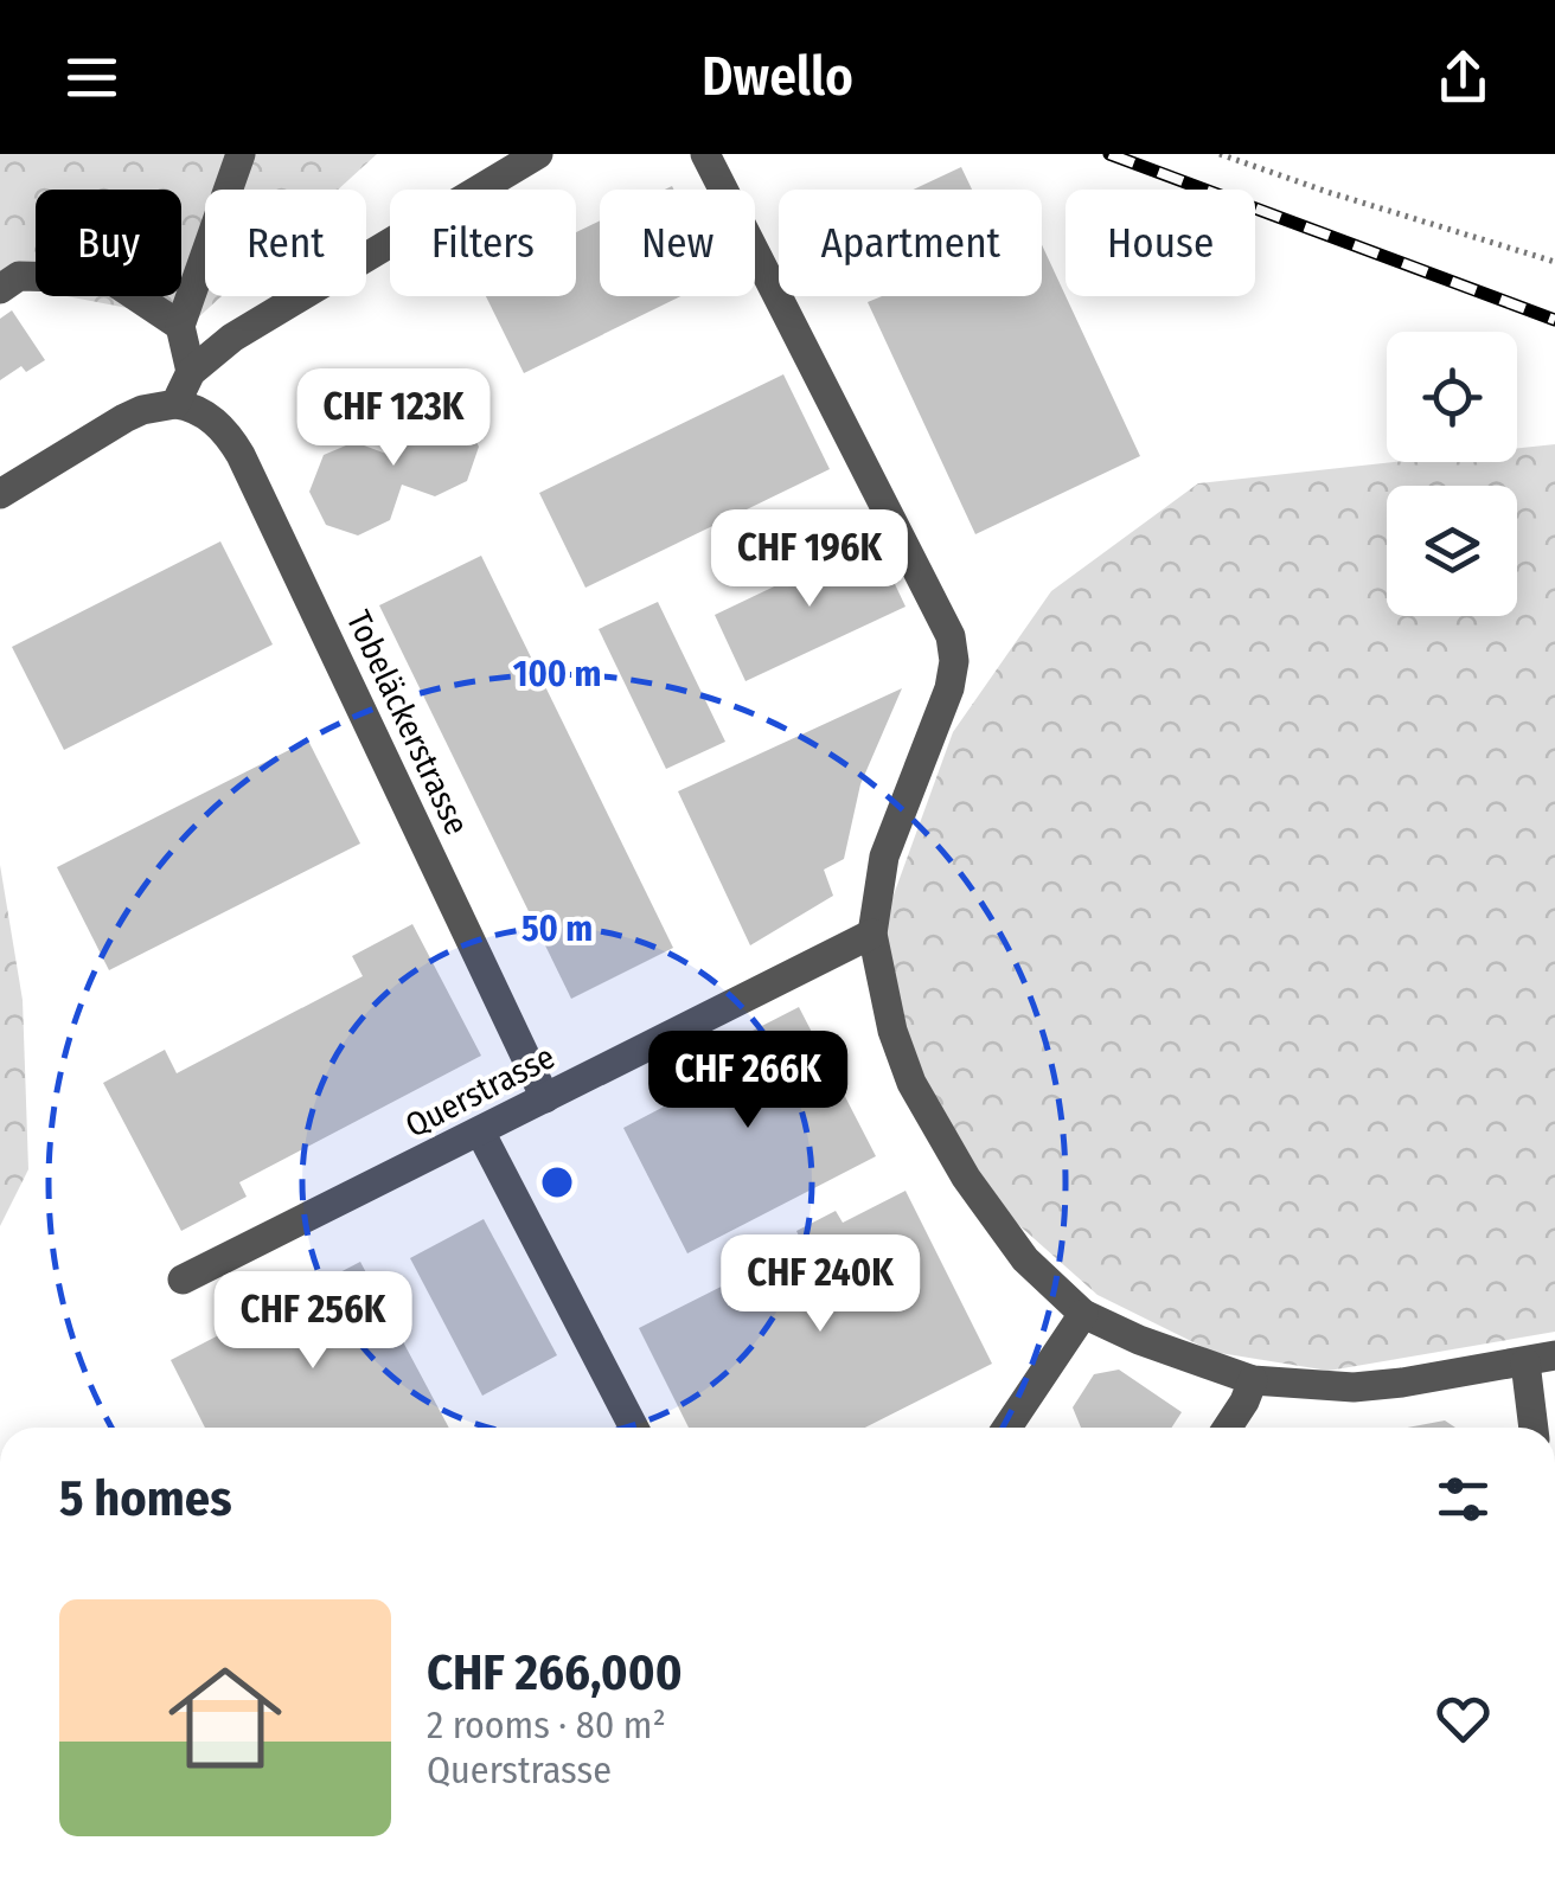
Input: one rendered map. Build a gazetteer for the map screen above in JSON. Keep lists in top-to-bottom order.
{
  "streets": {
    "street": ["Tobeläckerstrasse", "Querstrasse"]
  },
  "crossings": [
    ["Tobeläckerstrasse", "Querstrasse"]
  ],
  "page": {
    "header": "Dwello",
    "chip": [
      "Buy",
      "Rent",
      "Filters",
      "New",
      "Apartment",
      "House"
    ],
    "price": [
      "CHF 123K",
      "CHF 196K",
      "CHF 266K",
      "CHF 240K",
      "CHF 256K"
    ],
    "heading": "5 homes",
    "list": [
      {
        "name": "CHF 266,000",
        "note": "2 rooms · 80 m² · Querstrasse"
      }
    ]
  },
  "rings": ["100 m", "50 m"]
}
